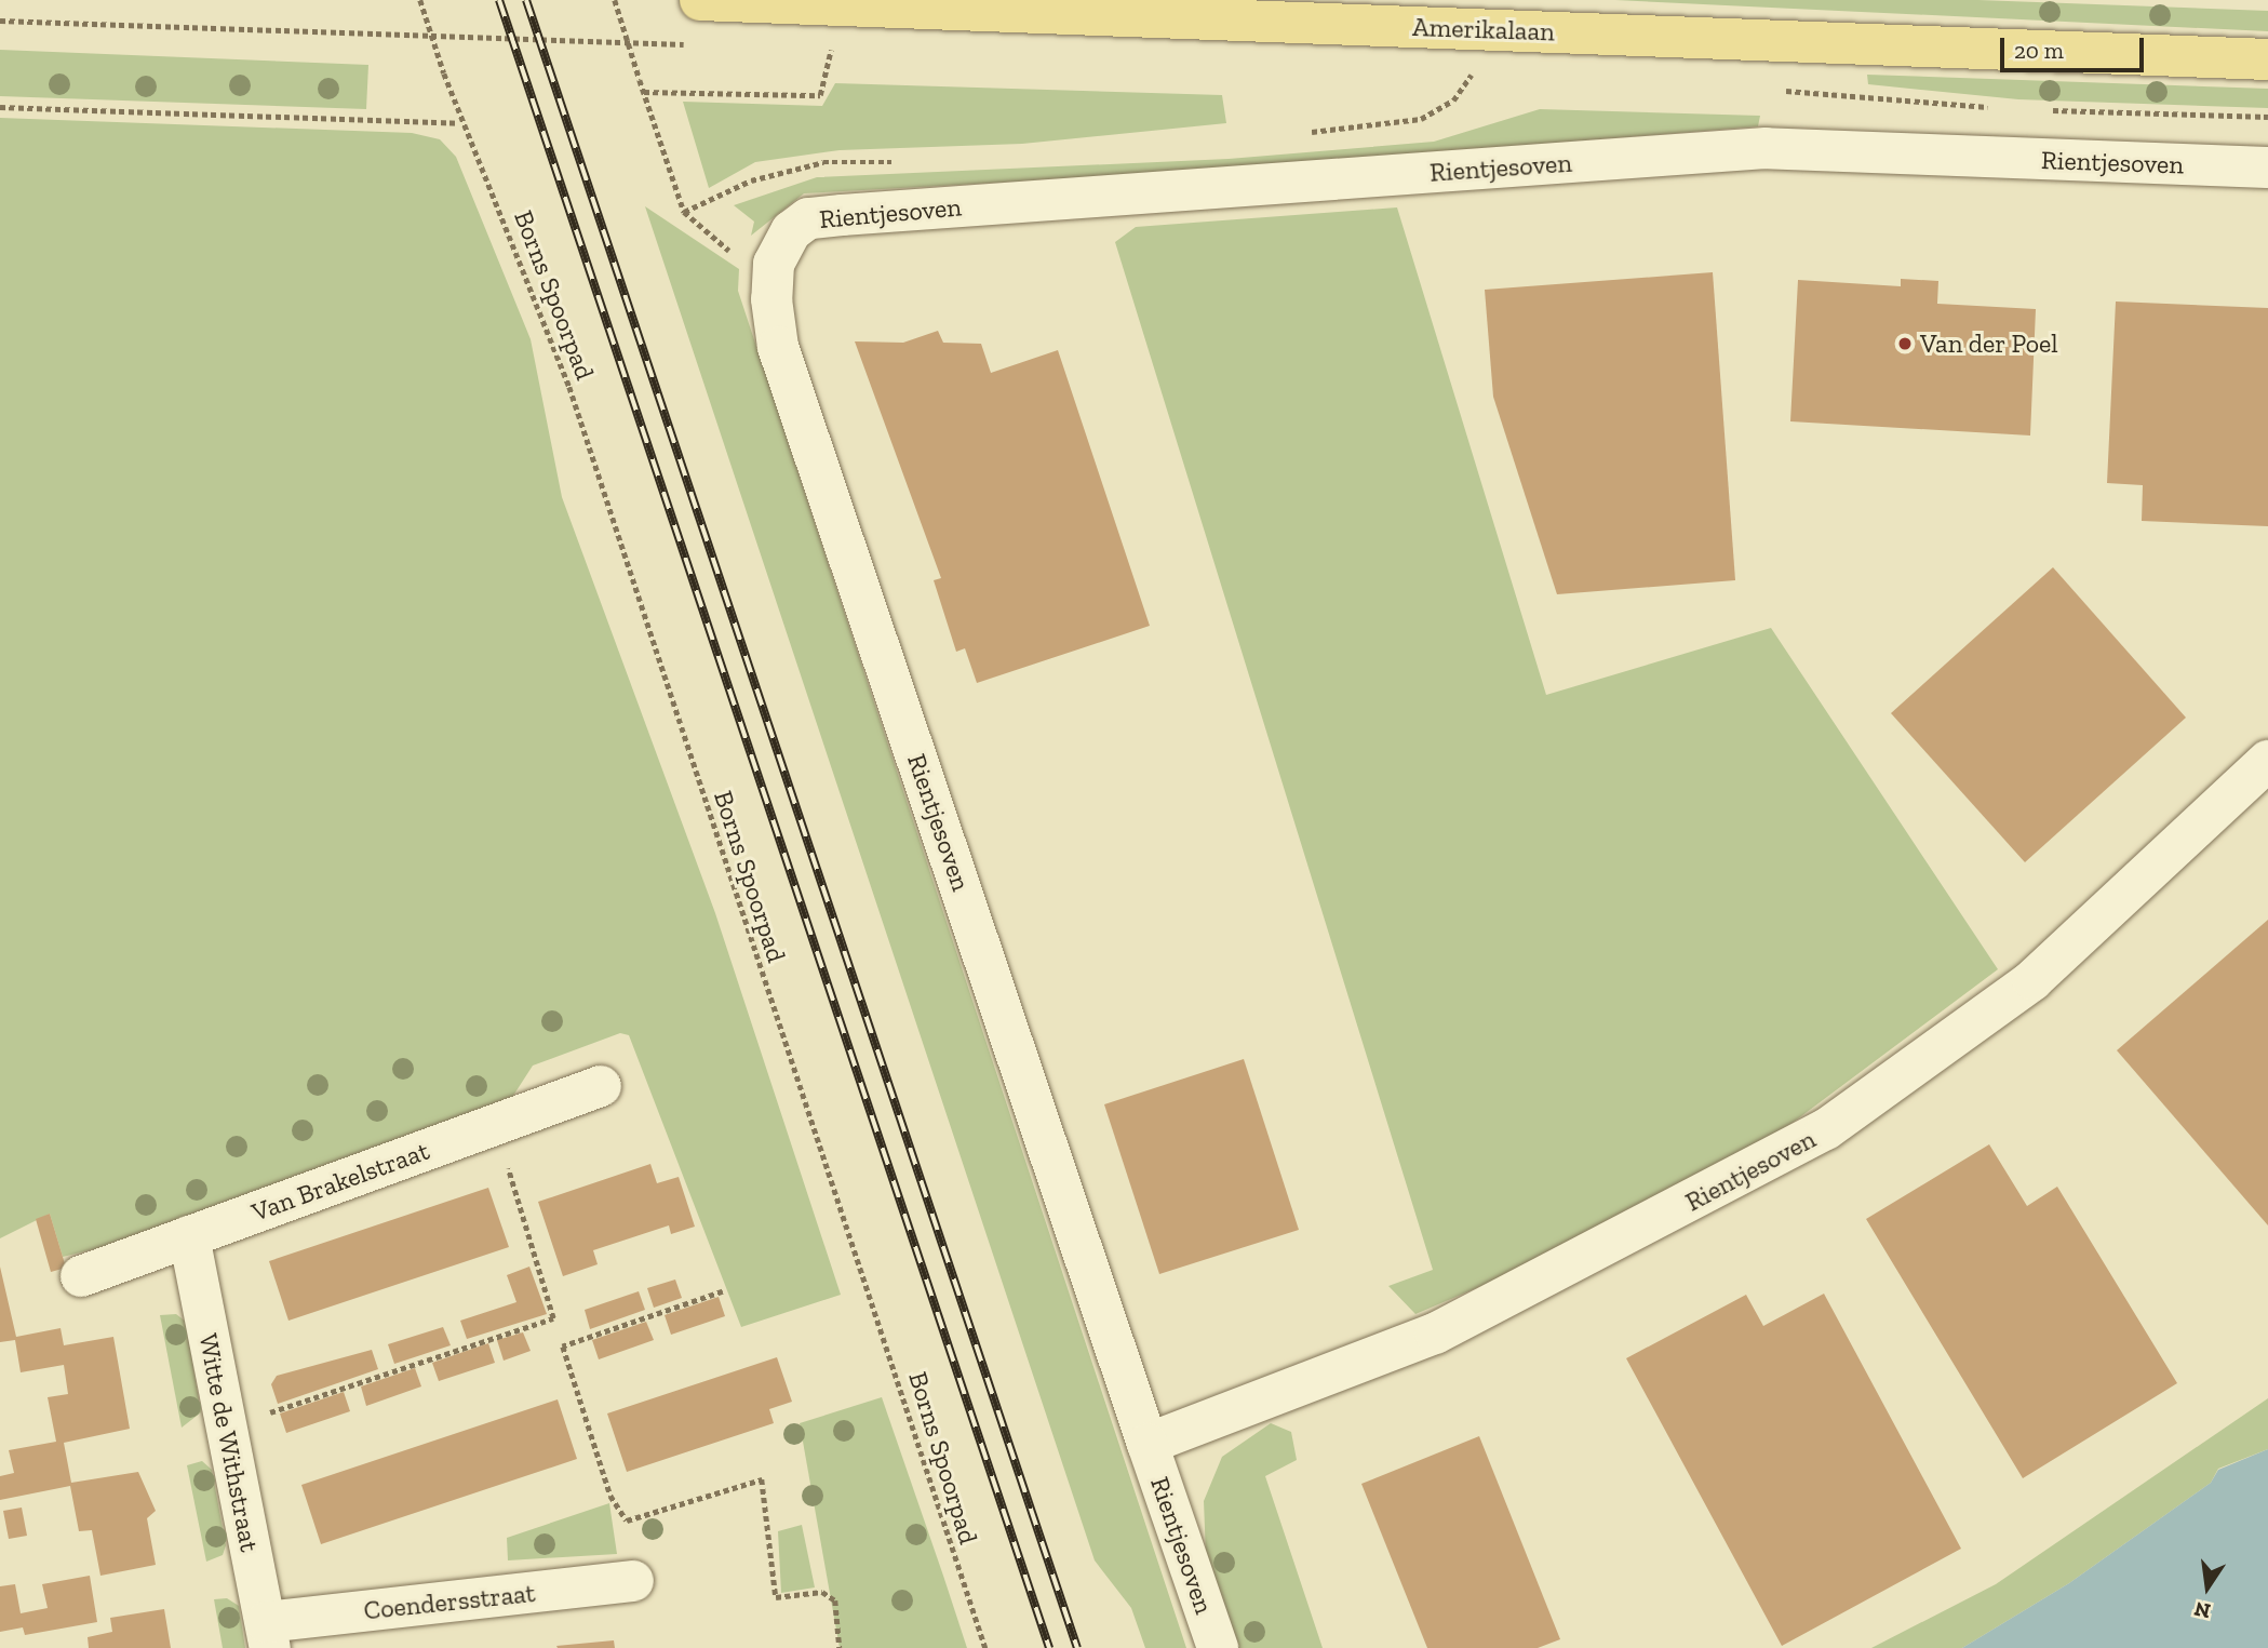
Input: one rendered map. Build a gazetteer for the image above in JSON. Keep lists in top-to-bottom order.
{
  "streets": {
    "main road": ["Amerikalaan"],
    "street": [
      "Rientjesoven",
      "Van Brakelstraat",
      "Witte de Withstraat",
      "Coendersstraat"
    ],
    "path": ["Borns Spoorpad"]
  },
  "crossings": [
    ["Van Brakelstraat", "Witte de Withstraat"],
    ["Witte de Withstraat", "Coendersstraat"]
  ],
  "places": ["Van der Poel"],
  "scale_bar": "20 m",
  "north": "bottom"
}
